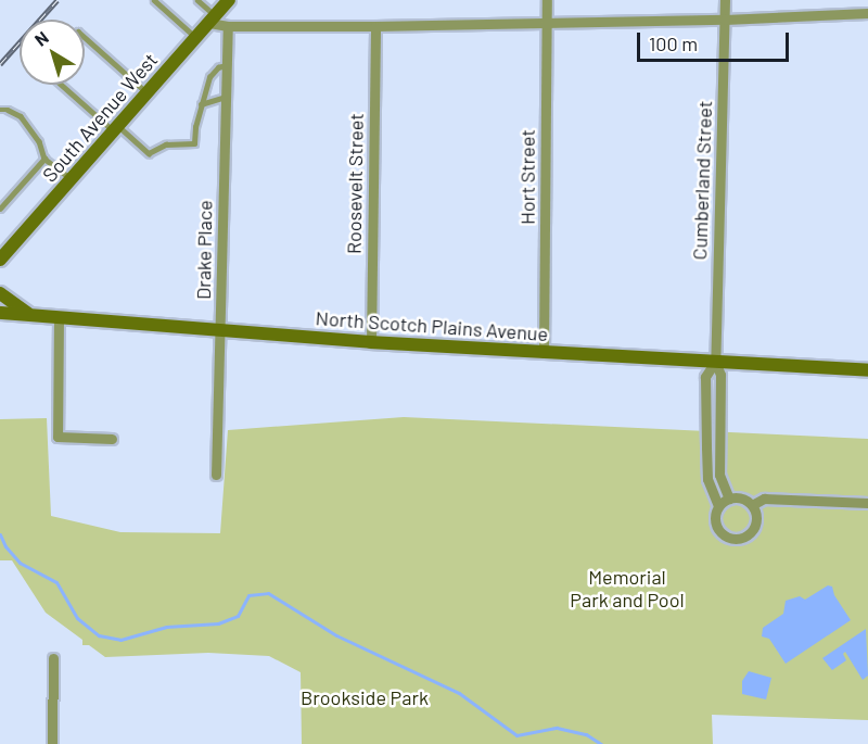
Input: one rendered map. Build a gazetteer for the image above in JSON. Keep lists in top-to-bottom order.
{
  "streets": {
    "street": [
      "South Avenue West",
      "Hort Street",
      "Cumberland Street",
      "Roosevelt Street",
      "Drake Place",
      "North Scotch Plains Avenue"
    ]
  },
  "crossings": [
    ["Hort Street", "North Scotch Plains Avenue"],
    ["Cumberland Street", "North Scotch Plains Avenue"],
    ["Roosevelt Street", "North Scotch Plains Avenue"],
    ["Drake Place", "North Scotch Plains Avenue"]
  ],
  "parks": ["Memorial Park and Pool", "Brookside Park"],
  "scale_bar": "100 m",
  "north": "top left"
}
